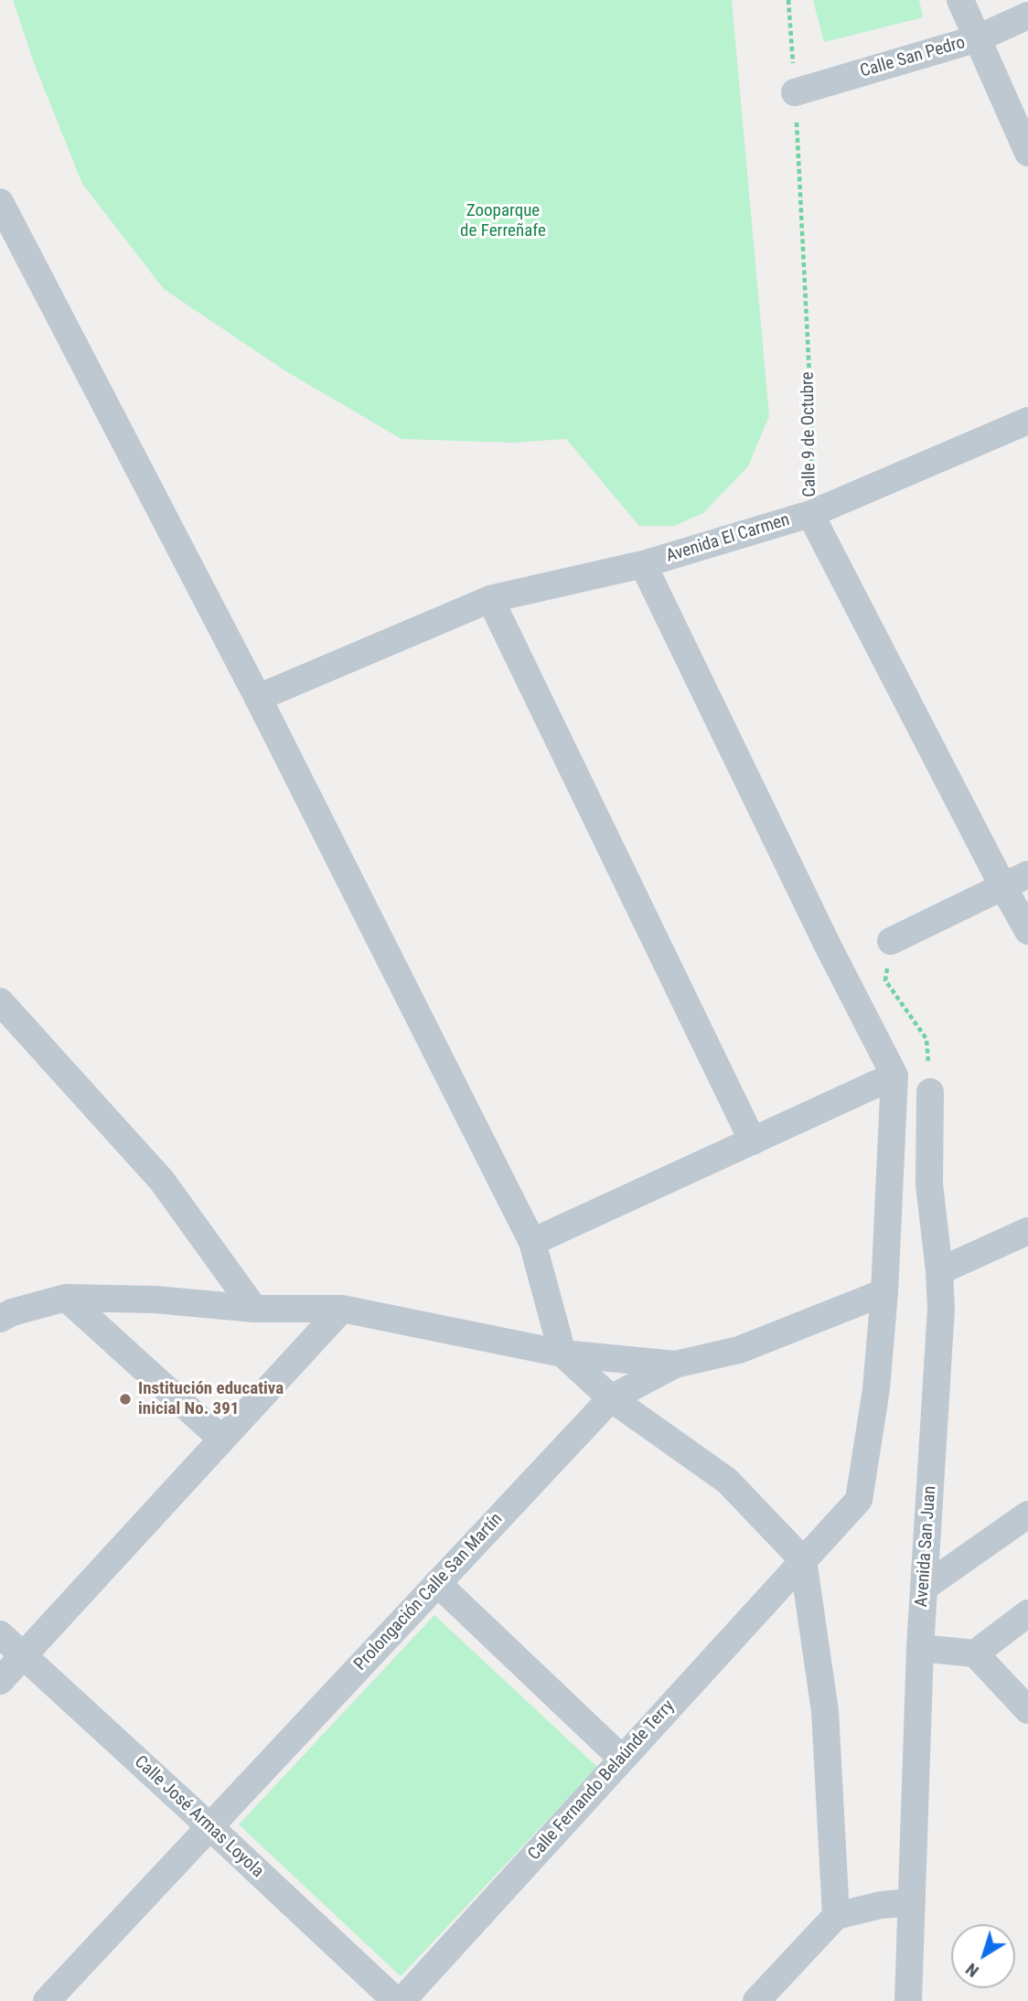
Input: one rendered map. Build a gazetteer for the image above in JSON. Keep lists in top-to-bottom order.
{
  "streets": {
    "street": [
      "Calle San Pedro",
      "Calle 9 de Octubre",
      "Avenida El Carmen",
      "Avenida San Juan",
      "Prolongación Calle San Martín",
      "Calle Fernando Belaúnde Terry",
      "Calle José Armas Loyola"
    ]
  },
  "crossings": [
    ["Calle San Pedro", "Calle 9 de Octubre"],
    ["Calle 9 de Octubre", "Avenida El Carmen"],
    ["Prolongación Calle San Martín", "Calle Fernando Belaúnde Terry"],
    ["Prolongación Calle San Martín", "Calle José Armas Loyola"]
  ],
  "parks": ["Zooparque de Ferreñafe"],
  "places": ["Institución educativa inicial No. 391"],
  "north": "bottom left"
}
